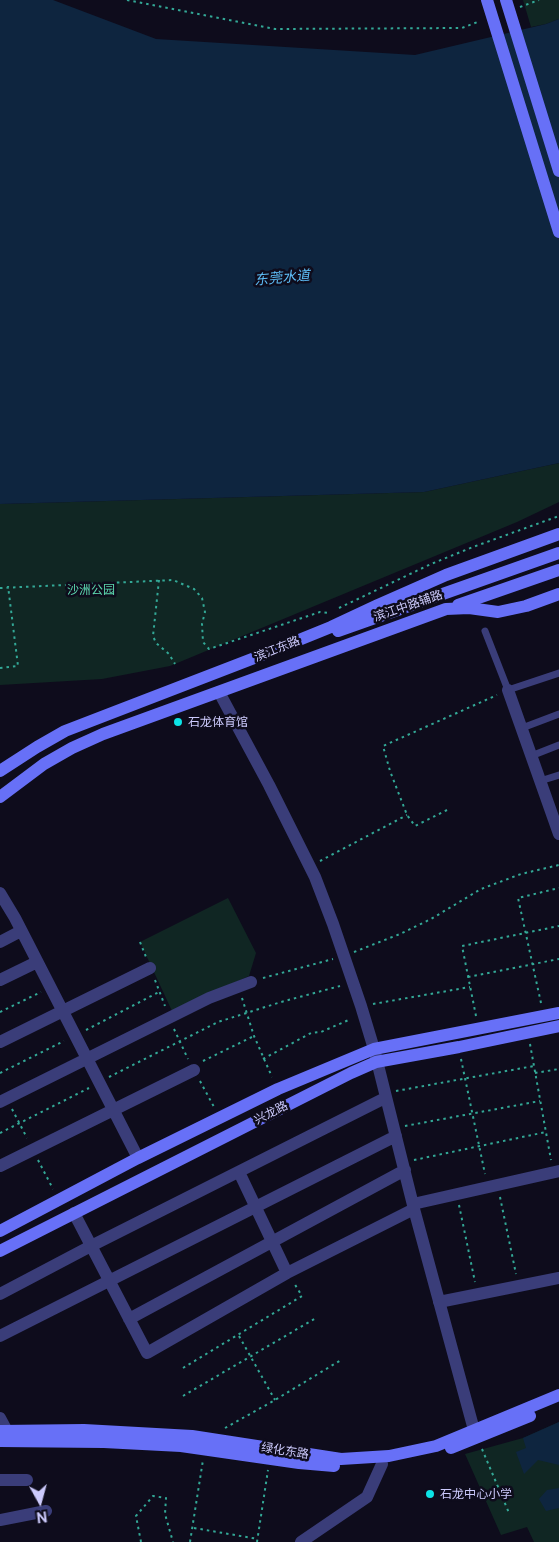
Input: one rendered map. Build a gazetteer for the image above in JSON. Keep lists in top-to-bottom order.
{
  "streets": {
    "main road": [
      "滨江中路辅路",
      "滨江东路",
      "兴龙路",
      "绿化东路"
    ]
  },
  "crossings": [
    ["滨江中路辅路", "滨江东路"]
  ],
  "water": ["东莞水道"],
  "parks": ["沙洲公园"],
  "places": ["石龙体育馆", "石龙中心小学"],
  "north": "bottom"
}
